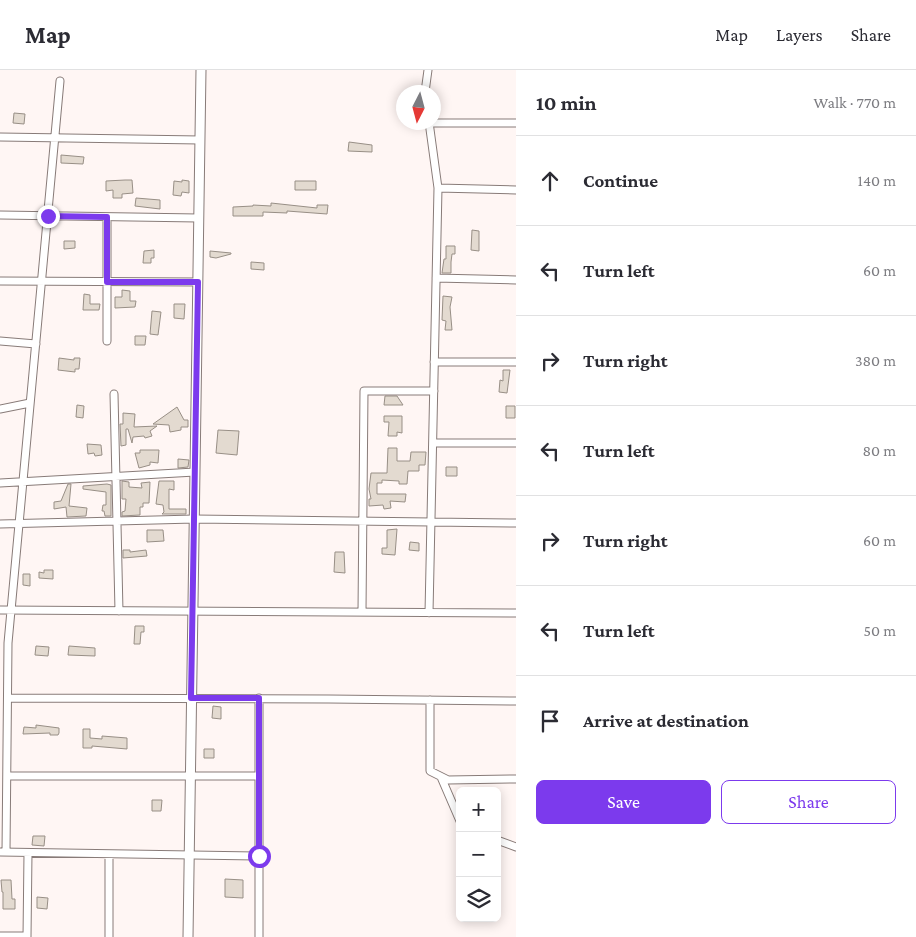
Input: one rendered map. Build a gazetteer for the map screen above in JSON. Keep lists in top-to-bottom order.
{
  "north": "bottom",
  "page": {
    "header": "Map",
    "nav": ["Map", "Layers", "Share"],
    "heading": ["10 min", "Walk · 770 m"],
    "list": [
      ["Continue", "140 m"],
      ["Turn left", "60 m"],
      ["Turn right", "380 m"],
      ["Turn left", "80 m"],
      ["Turn right", "60 m"],
      ["Turn left", "50 m"],
      "Arrive at destination"
    ],
    "buttons": ["Save", "Share"],
    "map_buttons": ["+", "−"]
  }
}
